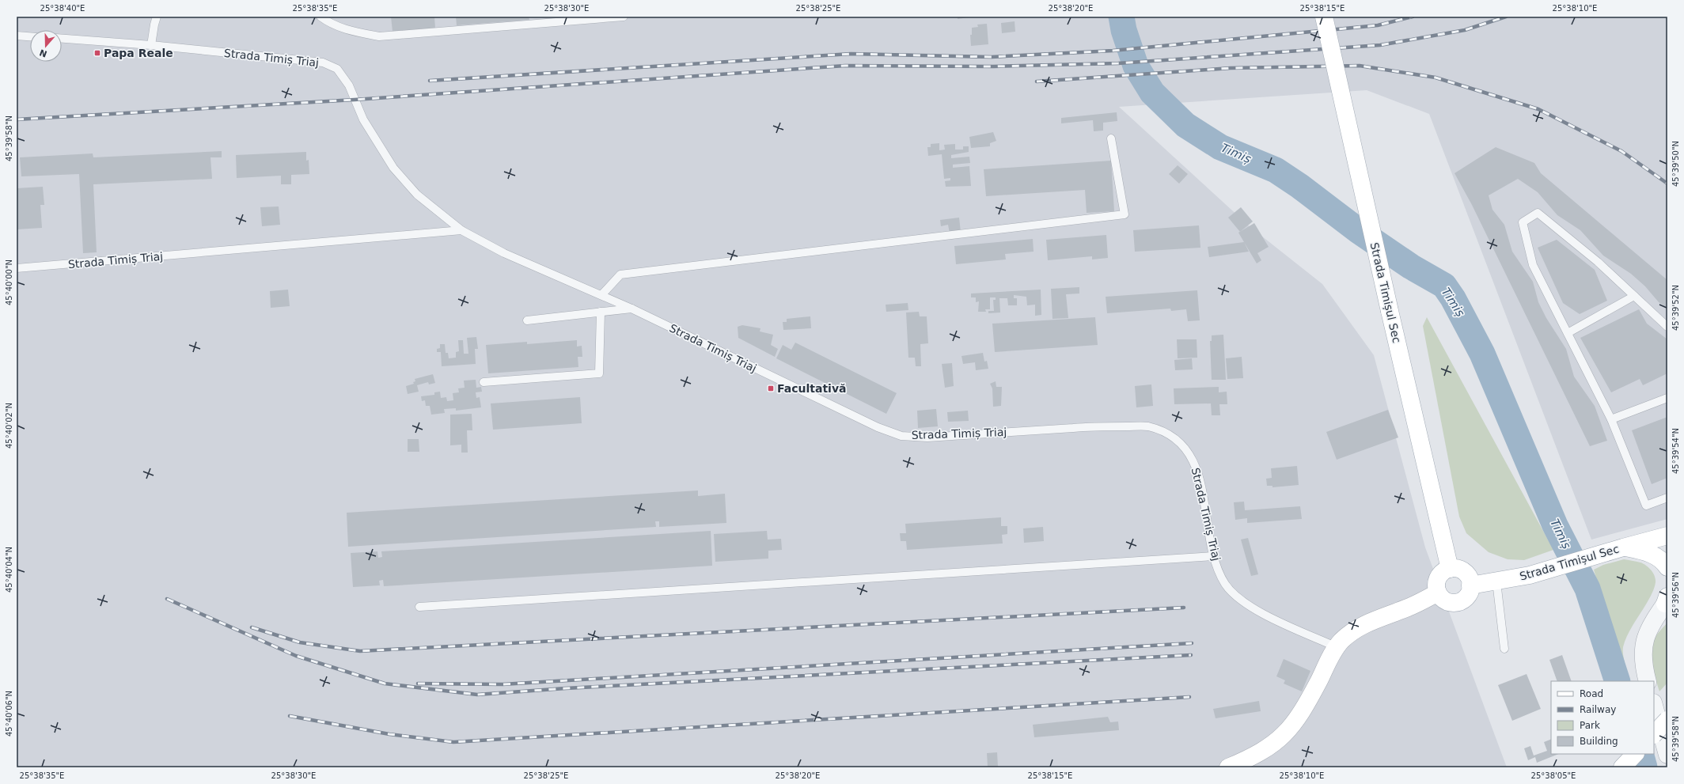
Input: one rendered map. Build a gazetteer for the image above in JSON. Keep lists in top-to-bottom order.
{
  "streets": {
    "main road": ["Strada Timișul Sec"],
    "lane": ["Strada Timiș Triaj"]
  },
  "water": ["Timiș"],
  "places": {
    "transit": ["Papa Reale", "Facultativă"]
  },
  "legend": [
    "Road",
    "Railway",
    "Park",
    "Building"
  ],
  "north": "bottom",
  "coordinates": [
    "25°38'40\"E",
    "25°38'35\"E",
    "25°38'30\"E",
    "25°38'25\"E",
    "25°38'20\"E",
    "25°38'15\"E",
    "25°38'10\"E",
    "45°39'58\"N",
    "45°39'50\"N",
    "45°40'00\"N",
    "45°39'52\"N",
    "45°40'02\"N",
    "45°39'54\"N",
    "45°40'04\"N",
    "45°39'56\"N",
    "45°40'06\"N",
    "25°38'05\"E"
  ]
}
